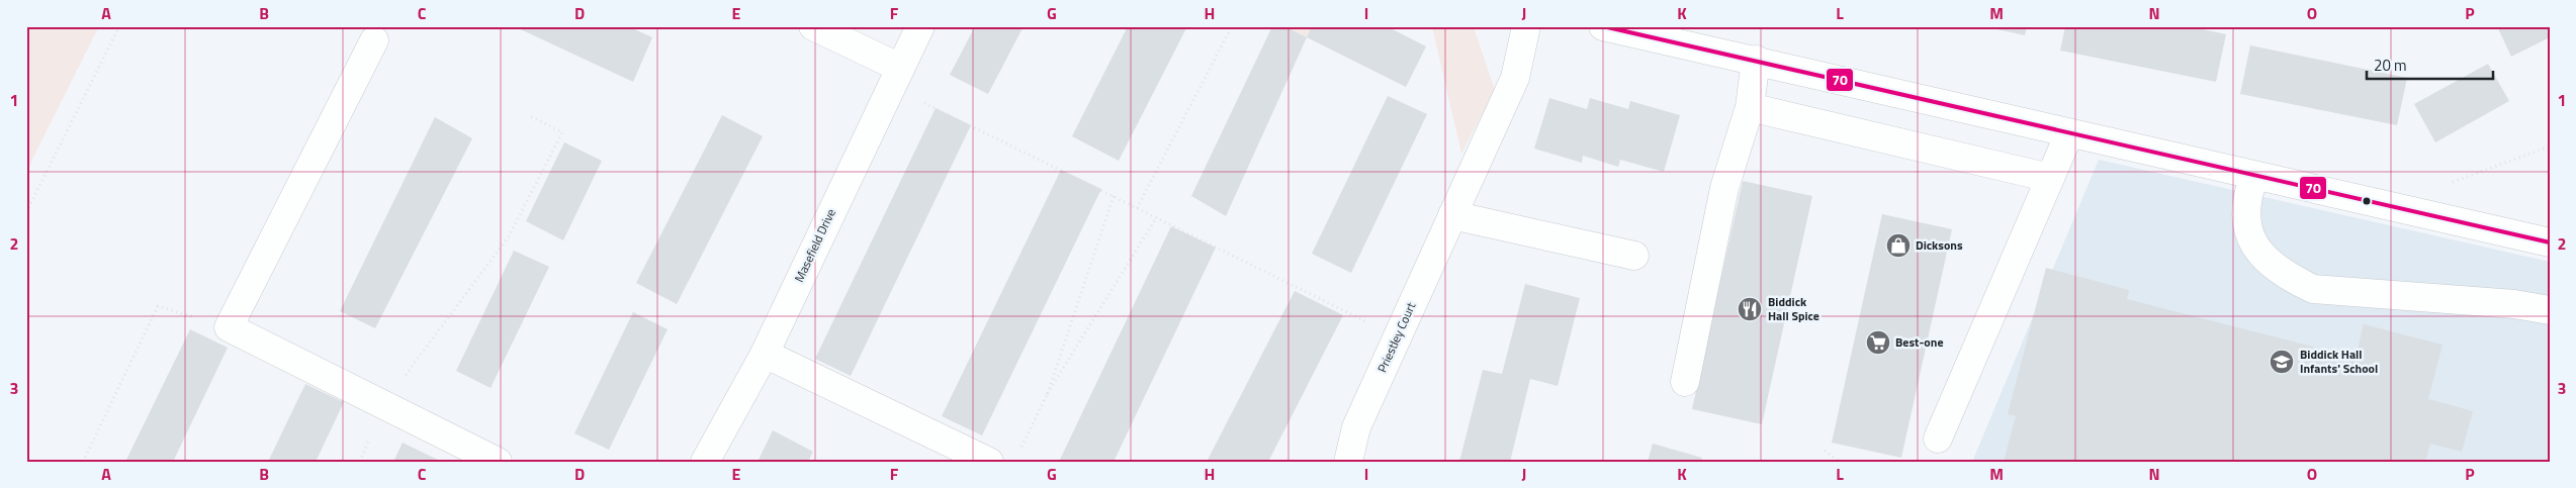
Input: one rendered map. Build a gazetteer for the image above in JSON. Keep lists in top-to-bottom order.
{
  "streets": {
    "street": ["Masefield Drive", "Priestley Court"]
  },
  "places": {
    "shop": ["Dicksons"],
    "restaurant": ["Biddick Hall Spice"],
    "supermarket": ["Best-one"],
    "school or university": ["Biddick Hall Infants' School"]
  },
  "lines": ["transit line 70"],
  "scale_bar": "20 m",
  "grid": {
    "columns": [
      "A",
      "B",
      "C",
      "D",
      "E",
      "F",
      "G",
      "H",
      "I",
      "J",
      "K",
      "L",
      "M",
      "N",
      "O",
      "P"
    ],
    "rows": ["1", "2", "3"]
  }
}
